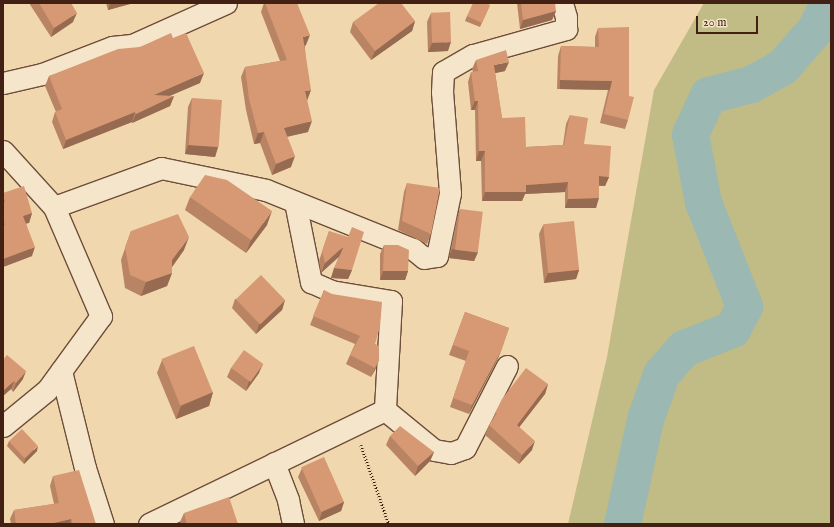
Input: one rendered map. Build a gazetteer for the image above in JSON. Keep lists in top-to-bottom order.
{
  "scale_bar": "20 m"
}
